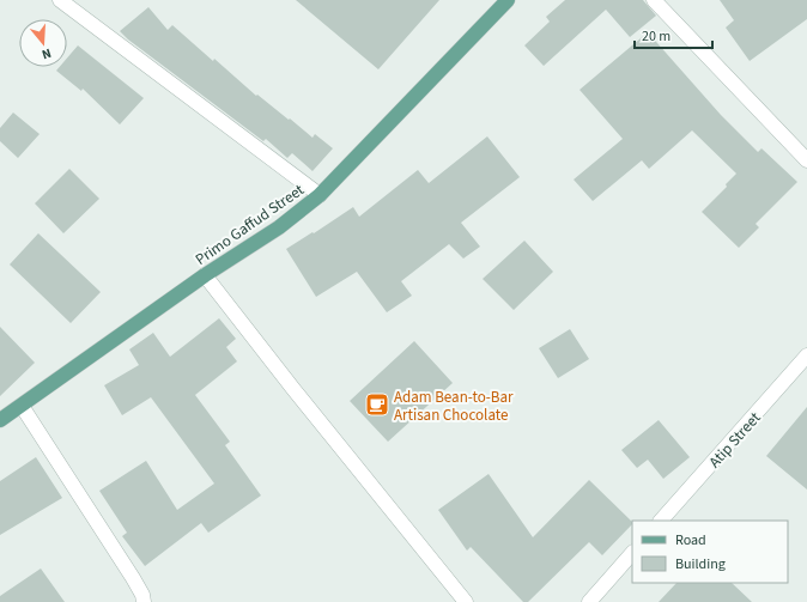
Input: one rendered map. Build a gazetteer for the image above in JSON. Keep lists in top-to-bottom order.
{
  "streets": {
    "main road": ["Primo Gaffud Street"],
    "street": ["Atip Street"]
  },
  "places": {
    "cafe": ["Adam Bean-to-Bar Artisan Chocolate"]
  },
  "legend": ["Road", "Building"],
  "scale_bar": "20 m",
  "north": "bottom"
}
